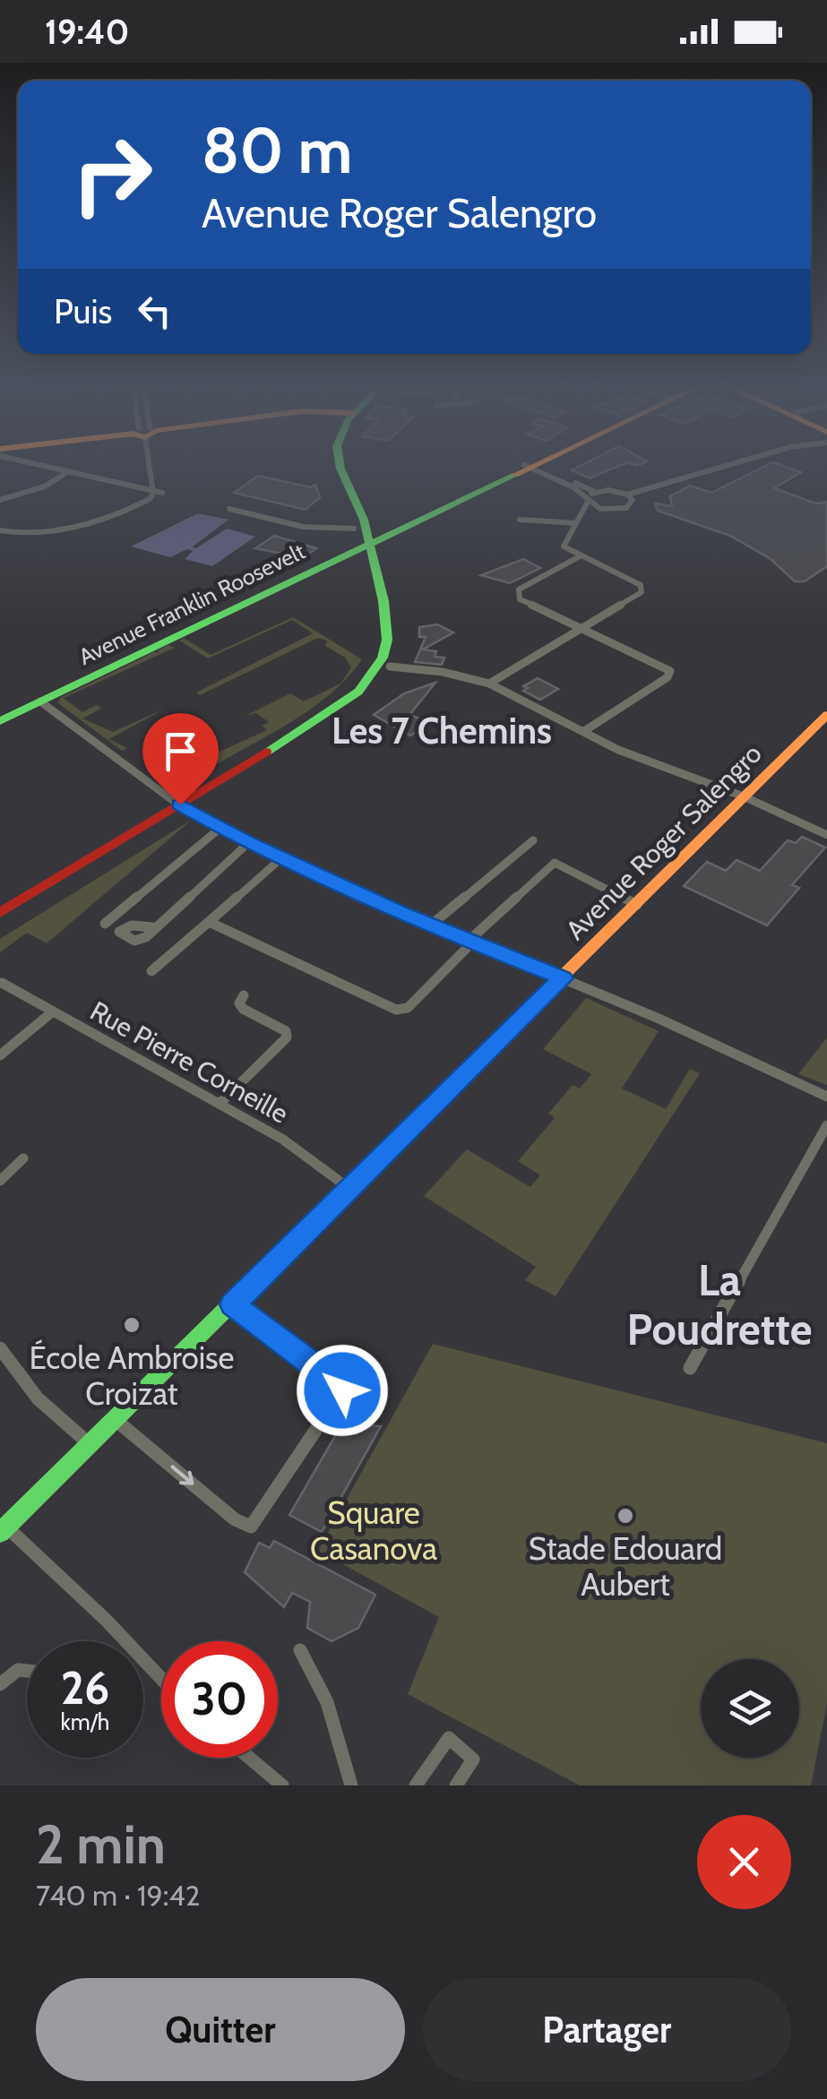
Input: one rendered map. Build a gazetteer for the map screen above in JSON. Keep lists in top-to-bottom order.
{
  "streets": {
    "street": ["Avenue Franklin Roosevelt", "Avenue Roger Salengro", "Rue Pierre Corneille"]
  },
  "crossings": [
    ["Avenue Roger Salengro", "Rue Pierre Corneille"]
  ],
  "districts": ["Les 7 Chemins", "La Poudrette"],
  "parks": ["Square Casanova"],
  "places": ["École Ambroise Croizat", "Stade Edouard Aubert"],
  "page": {
    "status": "19:40",
    "turn": ["80 m", "Avenue Roger Salengro"],
    "then": "Puis",
    "speed": "26 km/h",
    "limit": "30",
    "heading": ["2 min", "740 m · 19:42"],
    "buttons": ["Quitter", "Partager"]
  }
}
